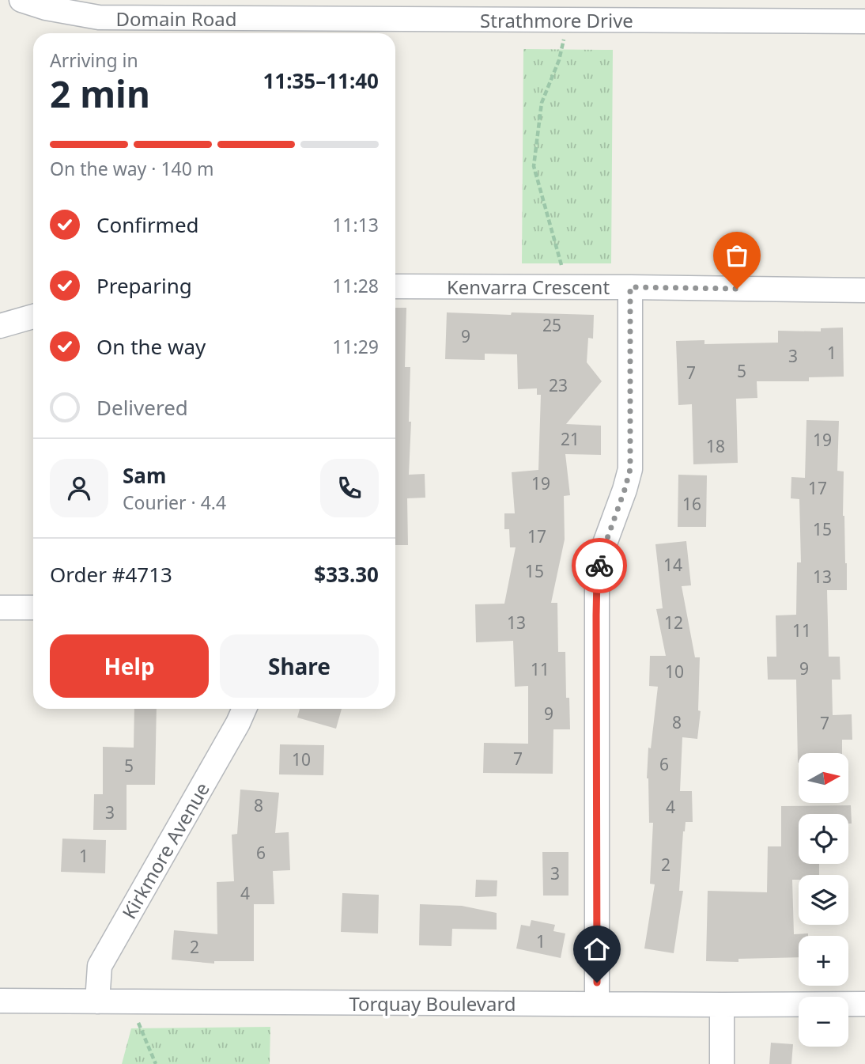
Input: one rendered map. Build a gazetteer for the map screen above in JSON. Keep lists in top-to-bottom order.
{
  "streets": {
    "street": [
      "Domain Road",
      "Strathmore Drive",
      "Kenvarra Crescent",
      "Kirkmore Avenue",
      "Torquay Boulevard"
    ]
  },
  "crossings": [
    ["Domain Road", "Strathmore Drive"],
    ["Kirkmore Avenue", "Torquay Boulevard"]
  ],
  "house_numbers": [
    "25",
    "9",
    "1",
    "3",
    "5",
    "7",
    "23",
    "21",
    "19",
    "18",
    "19",
    "17",
    "16",
    "15",
    "17",
    "14",
    "15",
    "13",
    "13",
    "12",
    "11",
    "9",
    "11",
    "10",
    "9",
    "8",
    "7",
    "7",
    "10",
    "6",
    "5",
    "8",
    "4",
    "3",
    "6",
    "1",
    "2",
    "3",
    "4",
    "1",
    "2"
  ],
  "north": "right",
  "page": {
    "heading": ["2 min", "Arriving in", "11:35–11:40"],
    "panel": [
      "Sam",
      "Courier · 4.4",
      "Order #4713",
      "$33.30"
    ],
    "bar": "On the way · 140 m",
    "list": [
      ["Confirmed", "11:13"],
      ["Preparing", "11:28"],
      ["On the way", "11:29"],
      "Delivered"
    ],
    "buttons": ["Help", "Share"],
    "map_buttons": ["+", "−"]
  }
}
